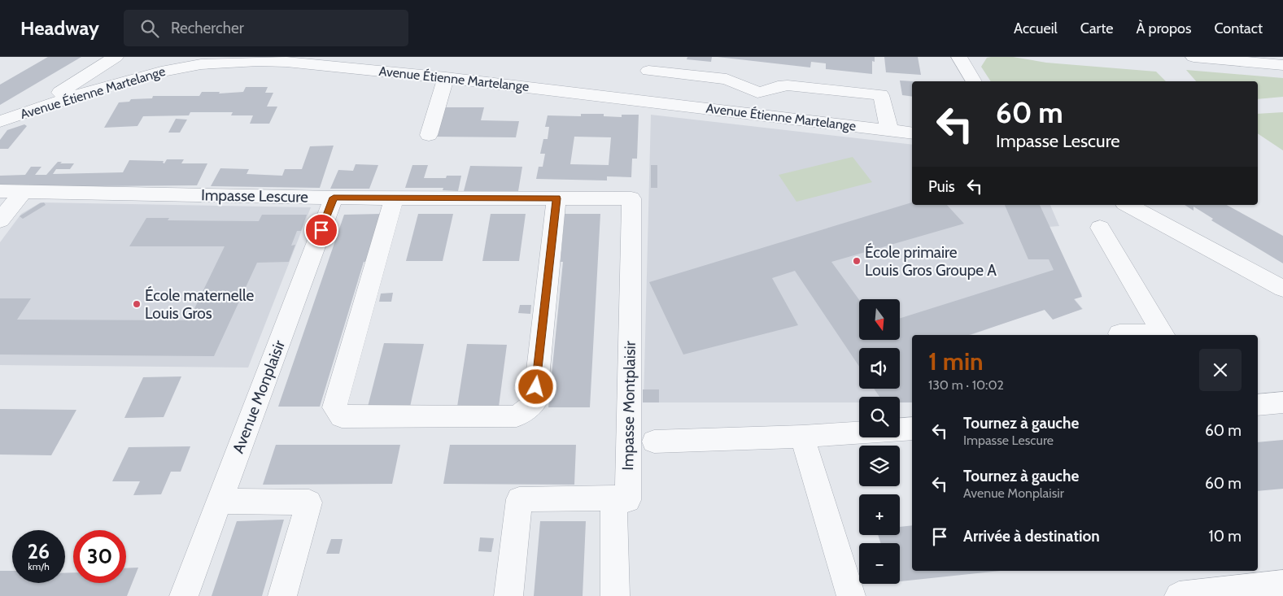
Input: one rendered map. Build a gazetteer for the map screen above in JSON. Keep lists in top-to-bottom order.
{
  "streets": {
    "street": [
      "Avenue Étienne Martelange",
      "Impasse Lescure",
      "Avenue Monplaisir",
      "Impasse Montplaisir"
    ]
  },
  "crossings": [
    ["Impasse Lescure", "Avenue Monplaisir"],
    ["Impasse Lescure", "Impasse Montplaisir"]
  ],
  "places": ["École primaire Louis Gros Groupe A", "École maternelle Louis Gros"],
  "north": "bottom",
  "page": {
    "header": "Headway",
    "search": "Rechercher",
    "nav": [
      "Accueil",
      "Carte",
      "À propos",
      "Contact"
    ],
    "turn": ["60 m", "Impasse Lescure"],
    "then": "Puis",
    "map_buttons": ["+", "−"],
    "heading": ["1 min", "130 m · 10:02"],
    "list": [
      {
        "name": "Tournez à gauche",
        "note": "Impasse Lescure",
        "value": "60 m"
      },
      {
        "name": "Tournez à gauche",
        "note": "Avenue Monplaisir",
        "value": "60 m"
      },
      {
        "name": "Arrivée à destination",
        "value": "10 m"
      }
    ],
    "speed": "26 km/h",
    "limit": "30"
  }
}
